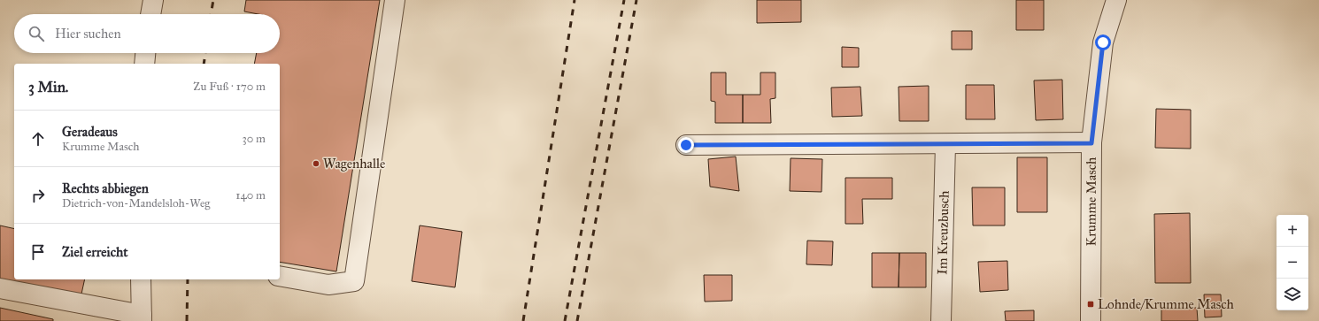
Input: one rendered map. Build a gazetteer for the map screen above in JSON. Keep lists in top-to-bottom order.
{
  "streets": {
    "street": ["Krumme Masch", "Im Kreuzbusch"]
  },
  "places": {
    "other": ["Wagenhalle"],
    "transit": ["Lohnde/Krumme Masch"]
  },
  "page": {
    "search": "Hier suchen",
    "heading": ["3 Min.", "Zu Fuß · 170 m"],
    "list": [
      ["Geradeaus", "Krumme Masch", "30 m"],
      ["Rechts abbiegen", "Dietrich-von-Mandelsloh-Weg", "140 m"],
      "Ziel erreicht"
    ],
    "map_buttons": ["+", "−"]
  }
}
